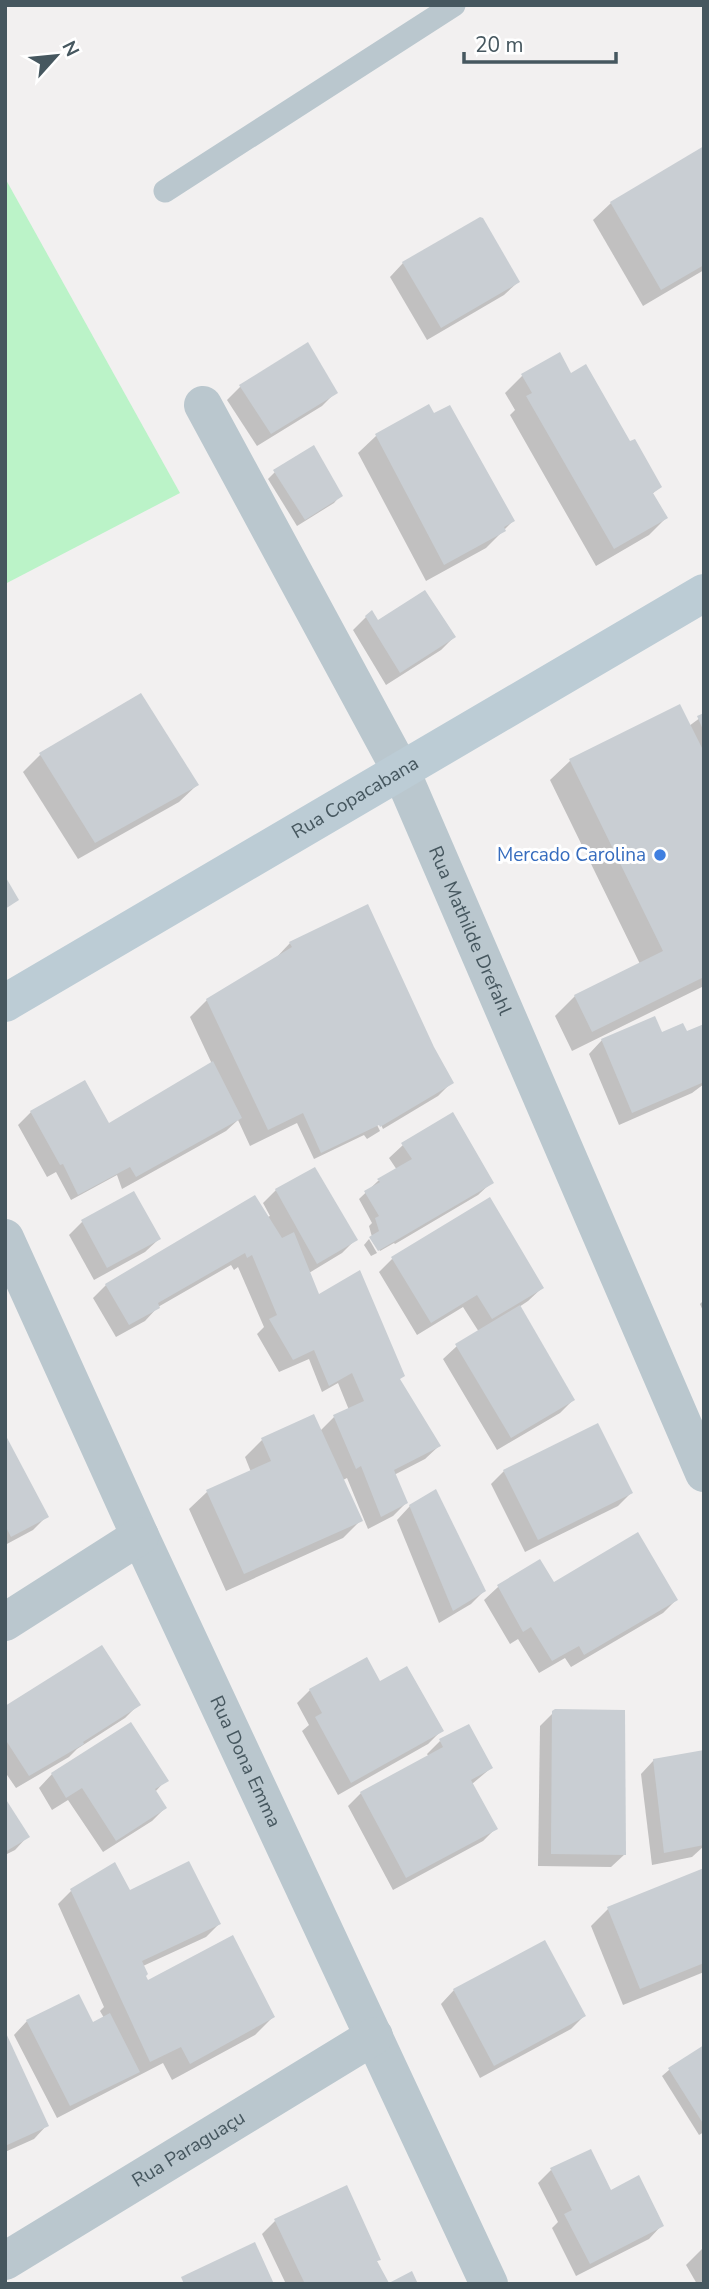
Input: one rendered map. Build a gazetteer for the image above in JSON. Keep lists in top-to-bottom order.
{
  "streets": {
    "main road": ["Rua Copacabana"],
    "street": ["Rua Mathilde Drefahl", "Rua Dona Emma", "Rua Paraguaçu"]
  },
  "crossings": [
    ["Rua Copacabana", "Rua Mathilde Drefahl"],
    ["Rua Dona Emma", "Rua Paraguaçu"]
  ],
  "places": ["Mercado Carolina"],
  "scale_bar": "20 m",
  "north": "top right"
}
